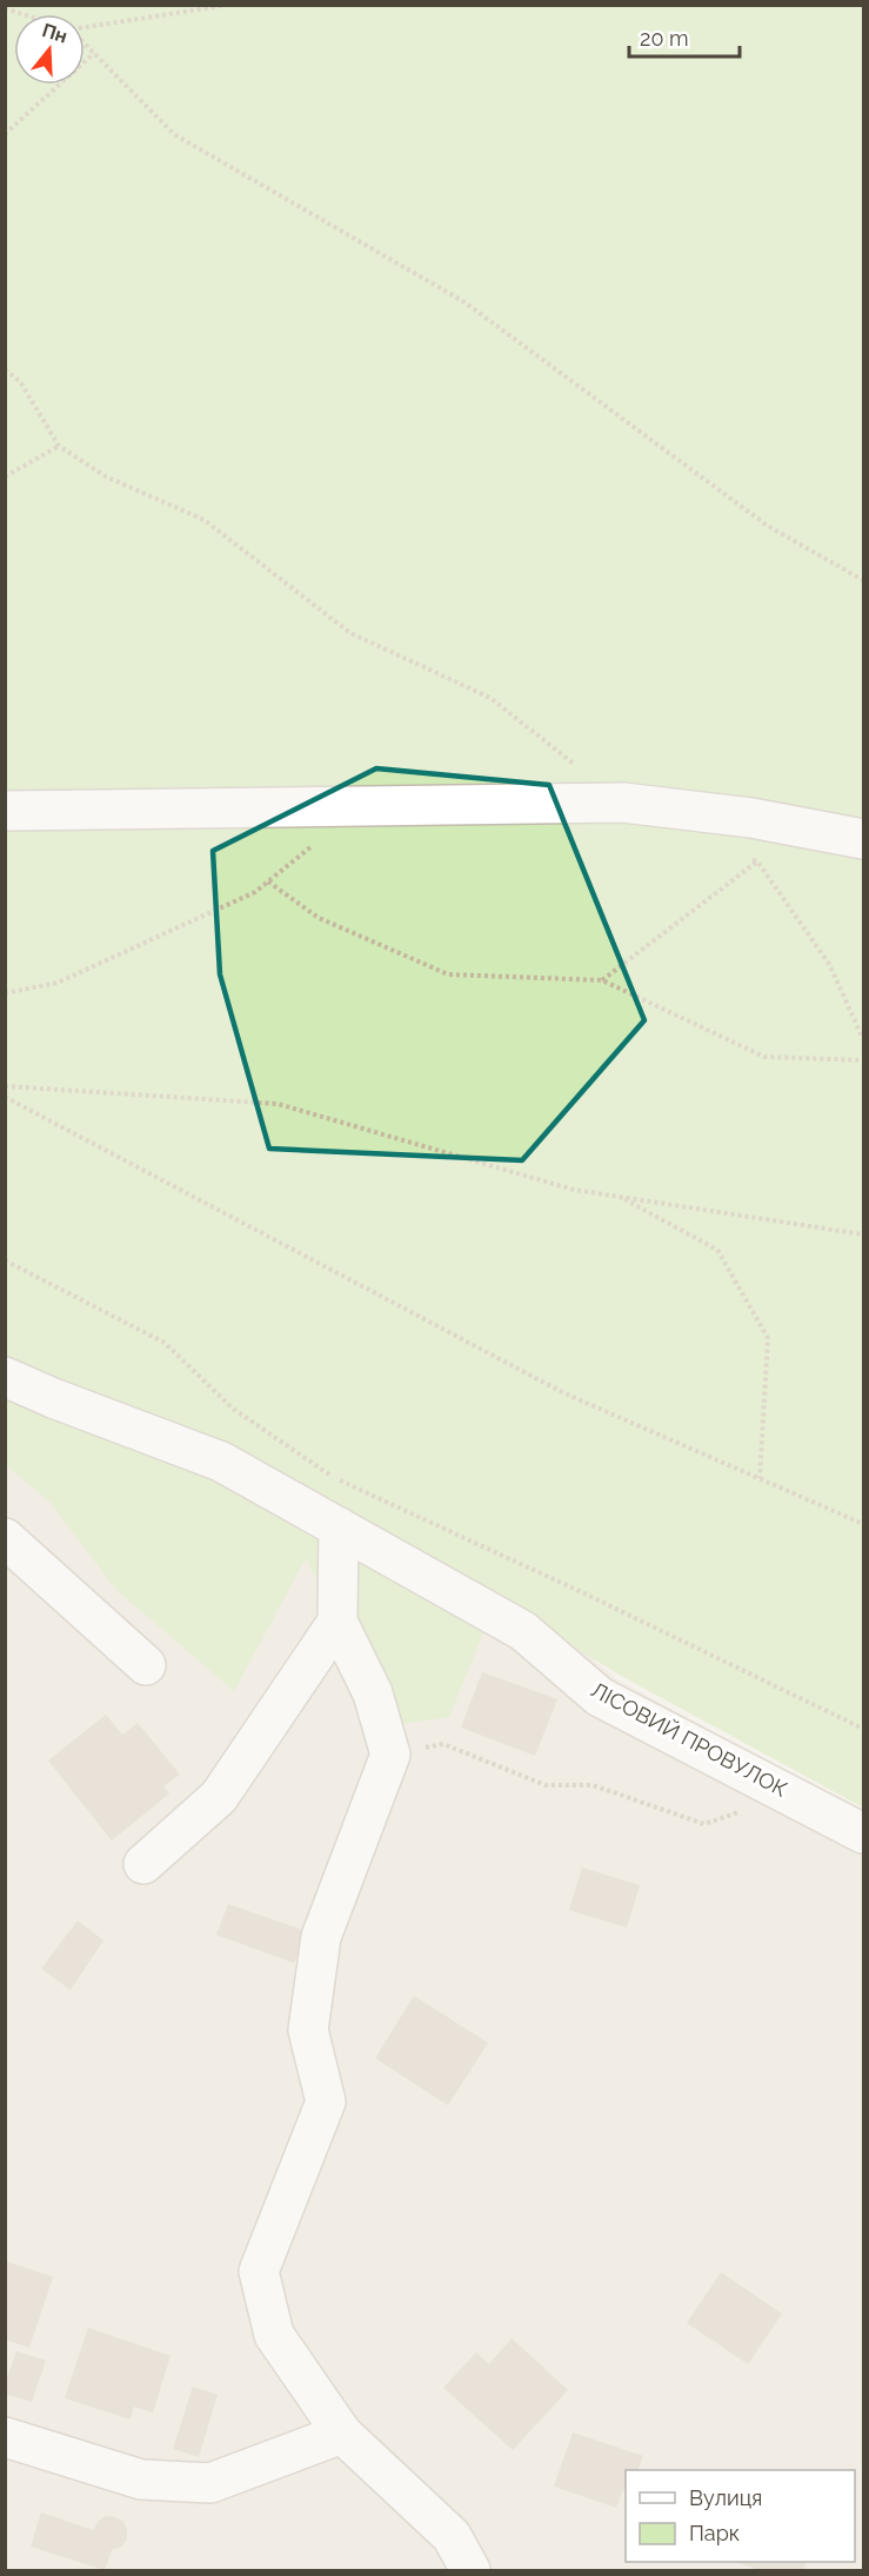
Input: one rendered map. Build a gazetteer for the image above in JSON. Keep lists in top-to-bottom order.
{
  "streets": {
    "street": ["ЛІСОВИЙ ПРОВУЛОК"]
  },
  "legend": ["Вулиця", "Парк"],
  "scale_bar": "20 m",
  "north": "top"
}
